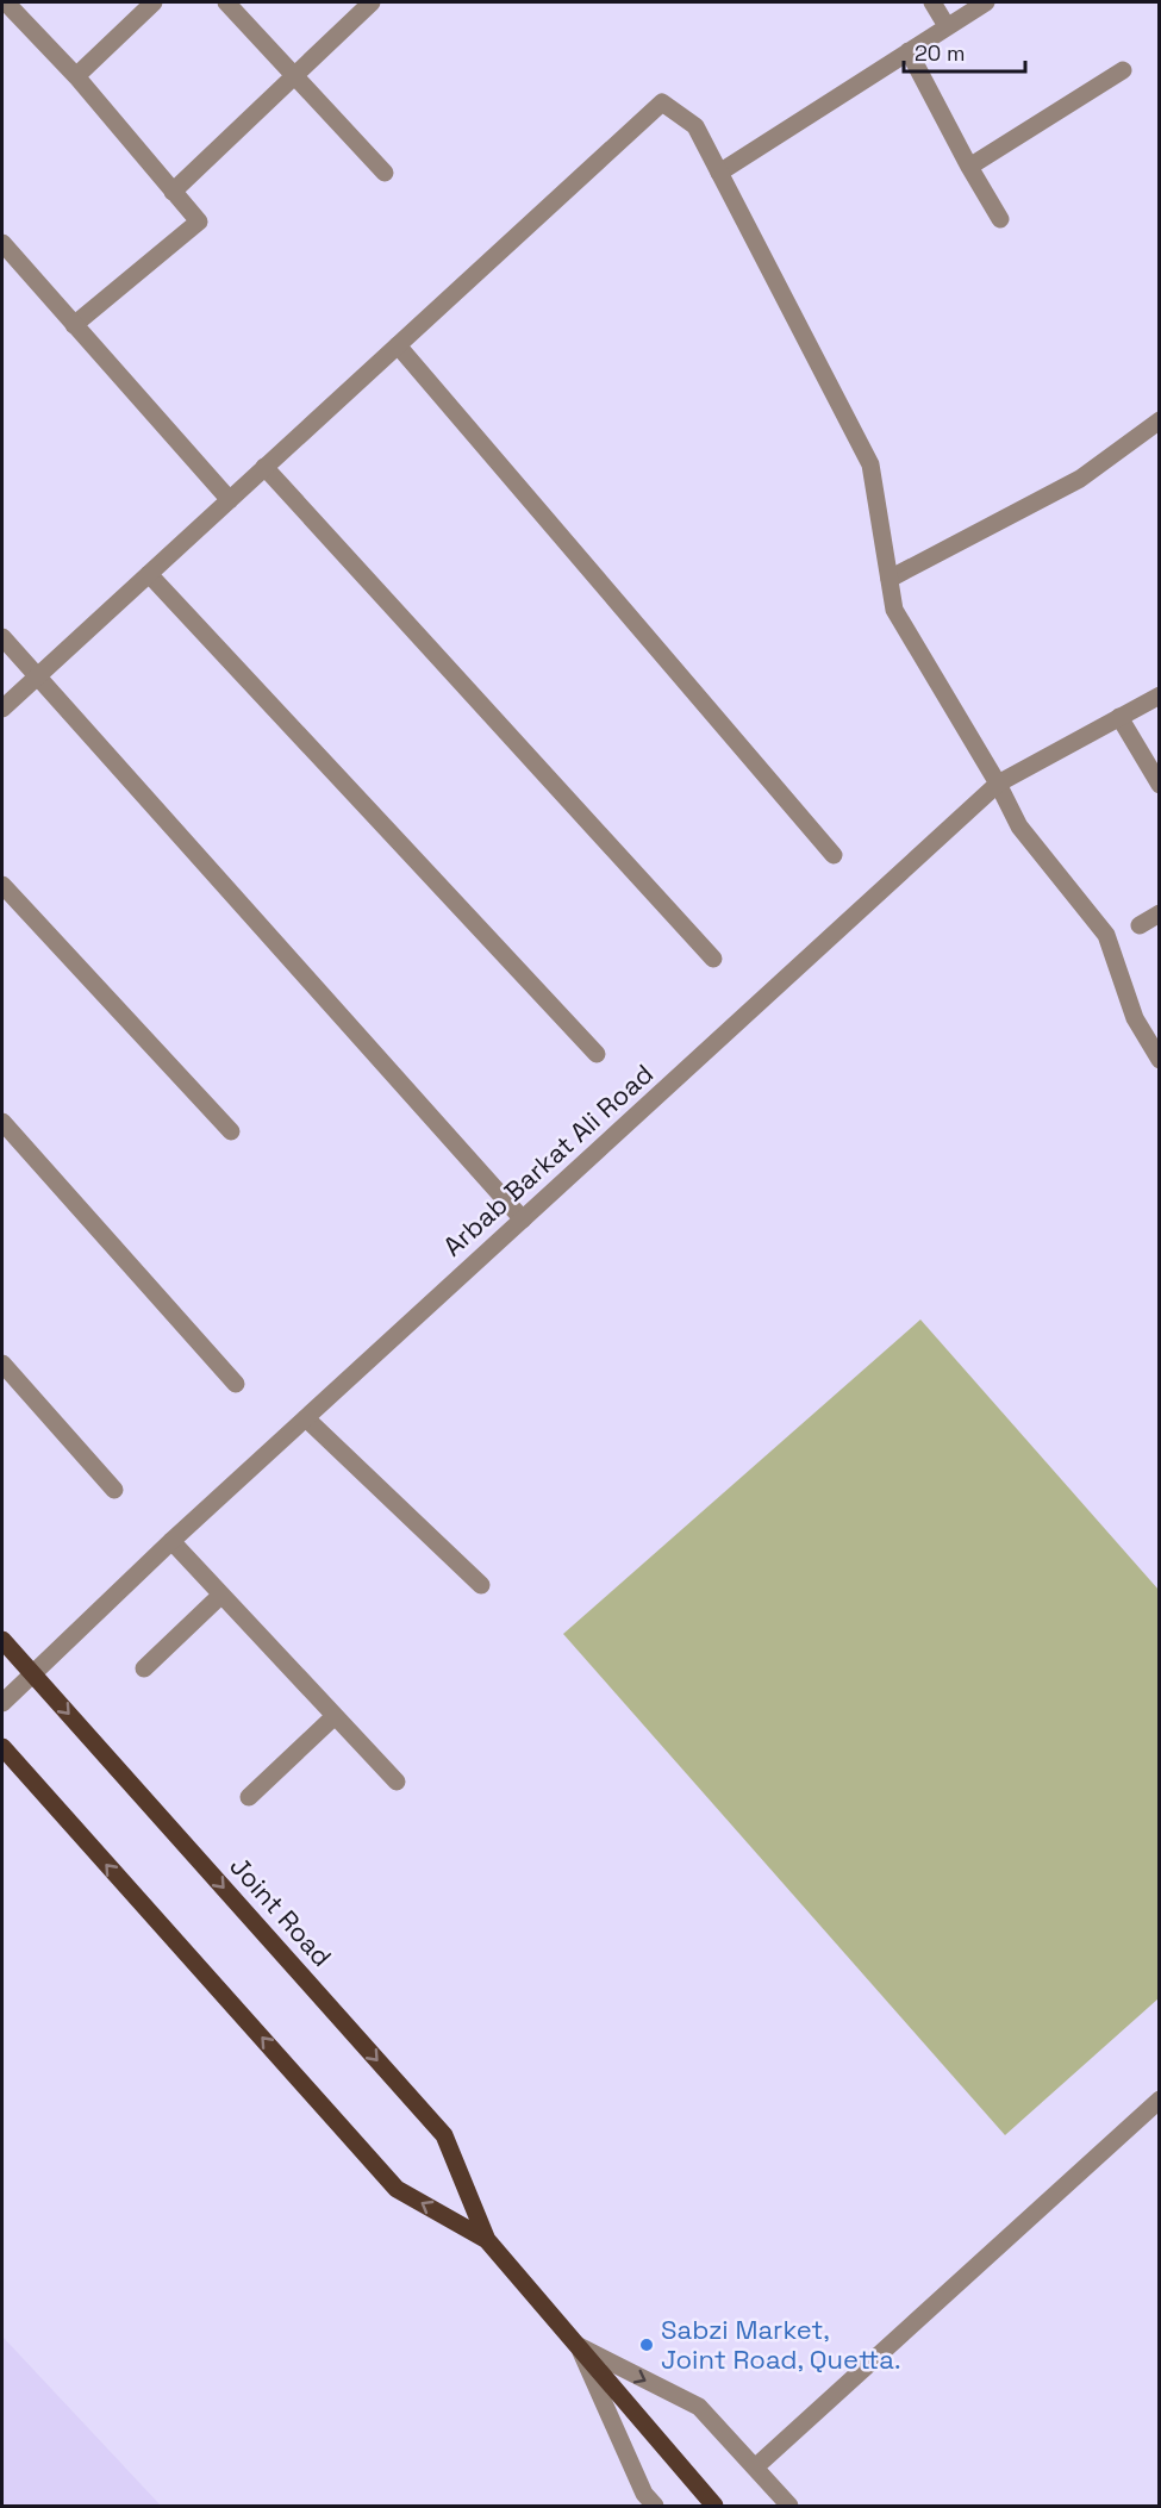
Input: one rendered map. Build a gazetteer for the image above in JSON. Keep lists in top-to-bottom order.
{
  "streets": {
    "main road": ["Joint Road"],
    "street": ["Arbab Barkat Ali Road"]
  },
  "crossings": [
    ["Arbab Barkat Ali Road", "Joint Road"]
  ],
  "places": ["Sabzi Market, Joint Road, Quetta."],
  "scale_bar": "20 m"
}
